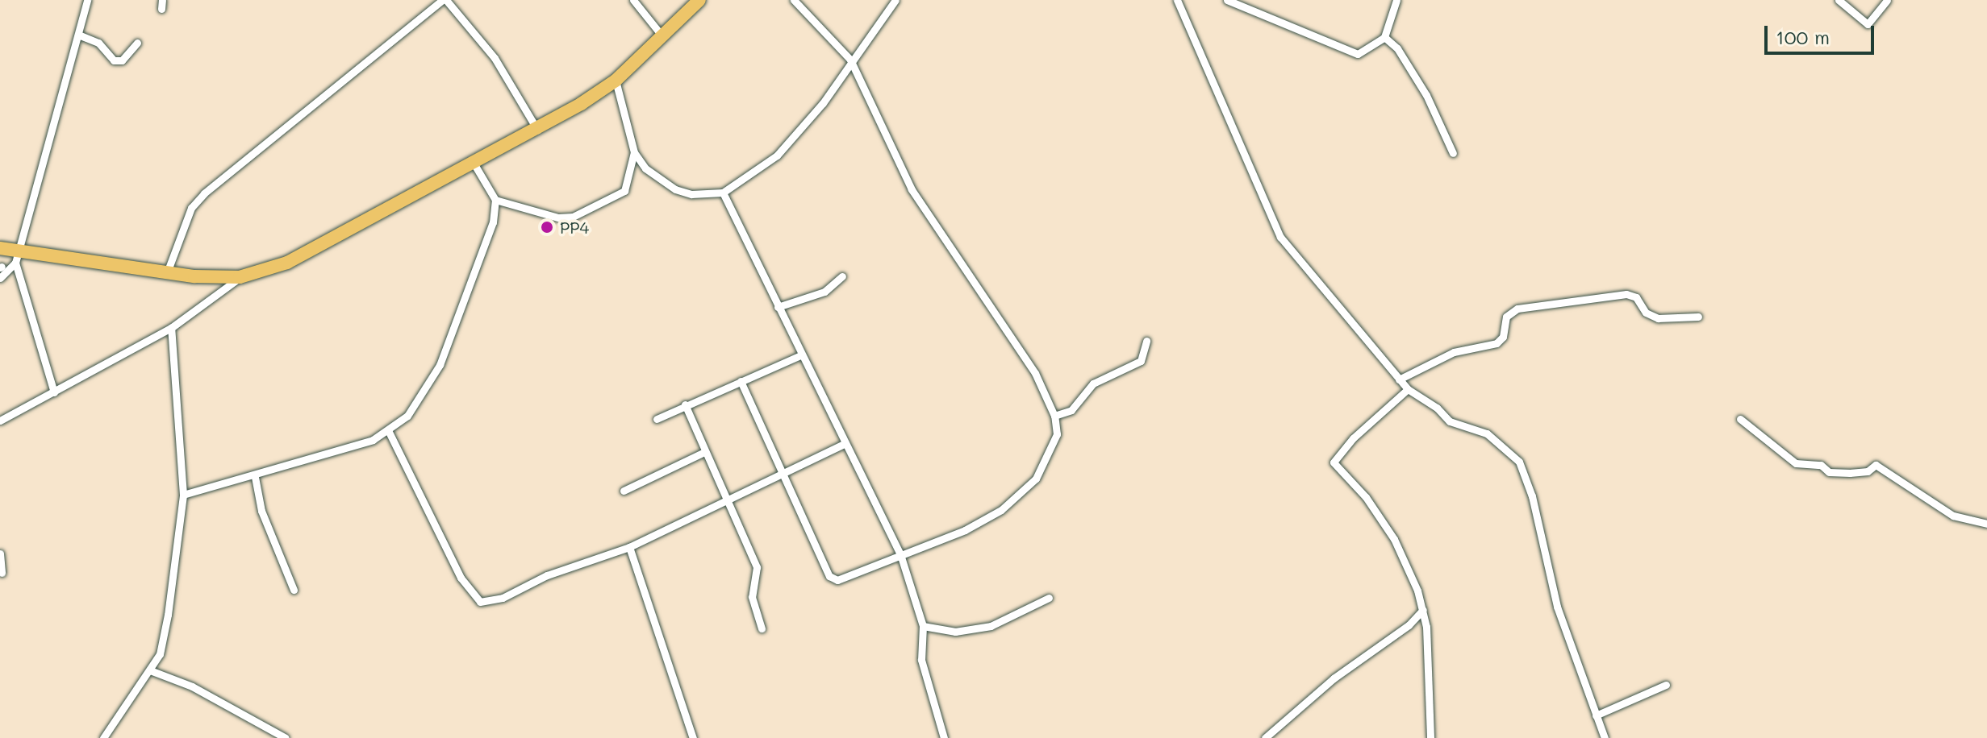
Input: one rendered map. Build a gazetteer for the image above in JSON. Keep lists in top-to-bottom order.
{
  "places": ["PP4"],
  "scale_bar": "100 m"
}
